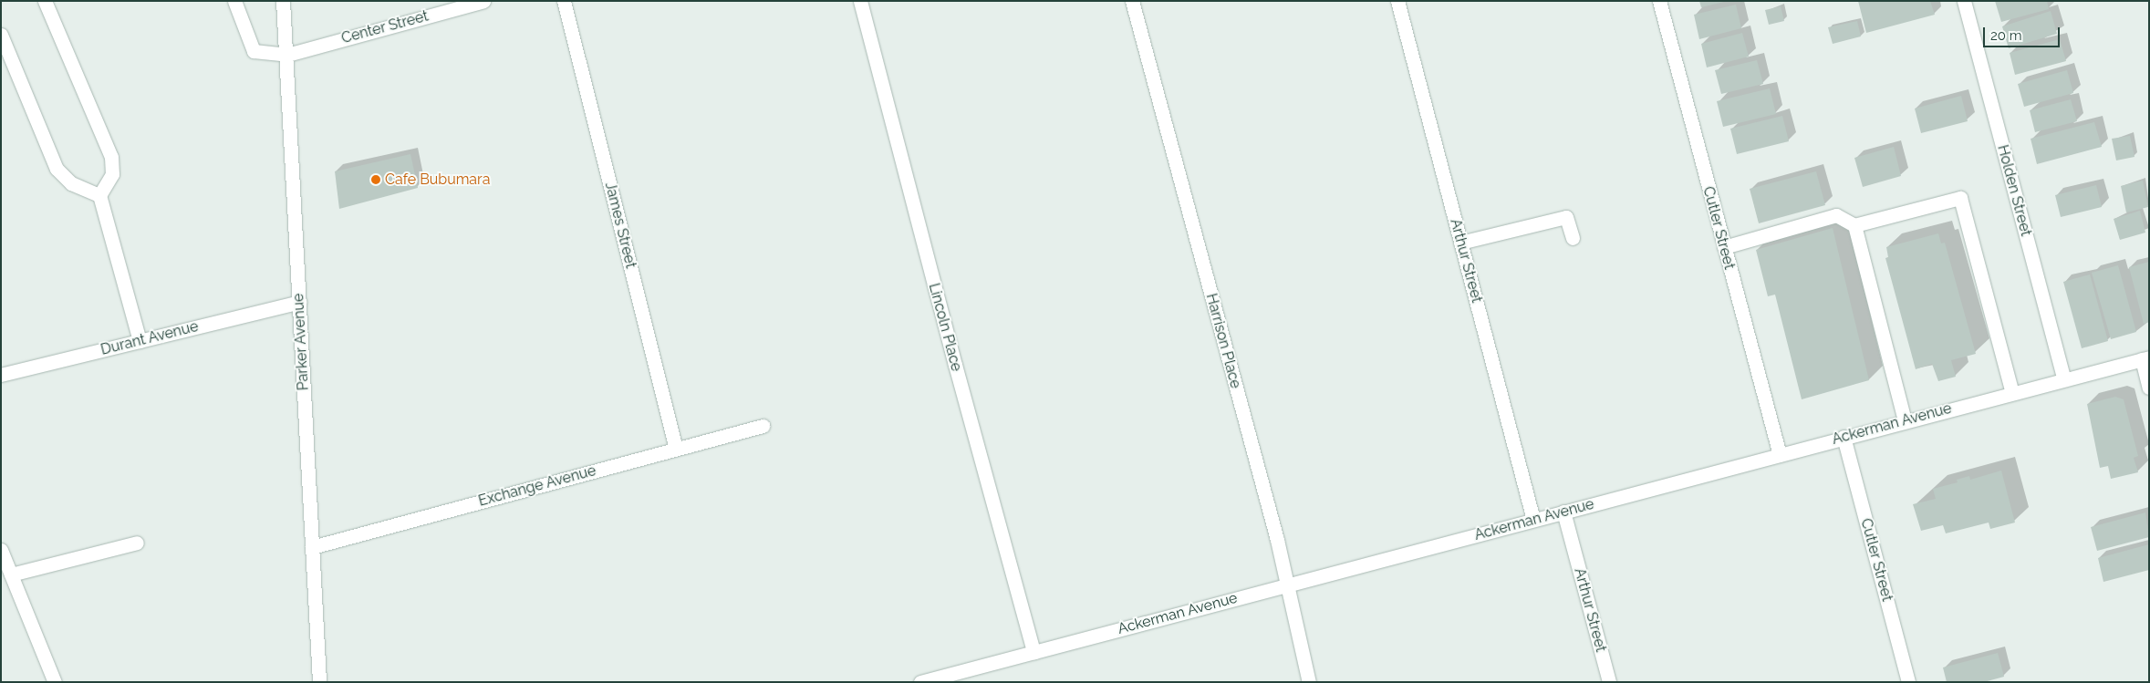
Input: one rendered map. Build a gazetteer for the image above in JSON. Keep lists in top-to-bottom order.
{
  "streets": {
    "street": [
      "Center Street",
      "Holden Street",
      "James Street",
      "Cutler Street",
      "Arthur Street",
      "Lincoln Place",
      "Durant Avenue",
      "Harrison Place",
      "Parker Avenue",
      "Ackerman Avenue",
      "Exchange Avenue"
    ]
  },
  "crossings": [
    ["Center Street", "Parker Avenue"],
    ["Holden Street", "Ackerman Avenue"],
    ["James Street", "Exchange Avenue"],
    ["Cutler Street", "Ackerman Avenue"],
    ["Arthur Street", "Ackerman Avenue"],
    ["Lincoln Place", "Ackerman Avenue"],
    ["Durant Avenue", "Parker Avenue"],
    ["Harrison Place", "Ackerman Avenue"],
    ["Parker Avenue", "Exchange Avenue"]
  ],
  "places": ["Cafe Bubumara"],
  "scale_bar": "20 m"
}
